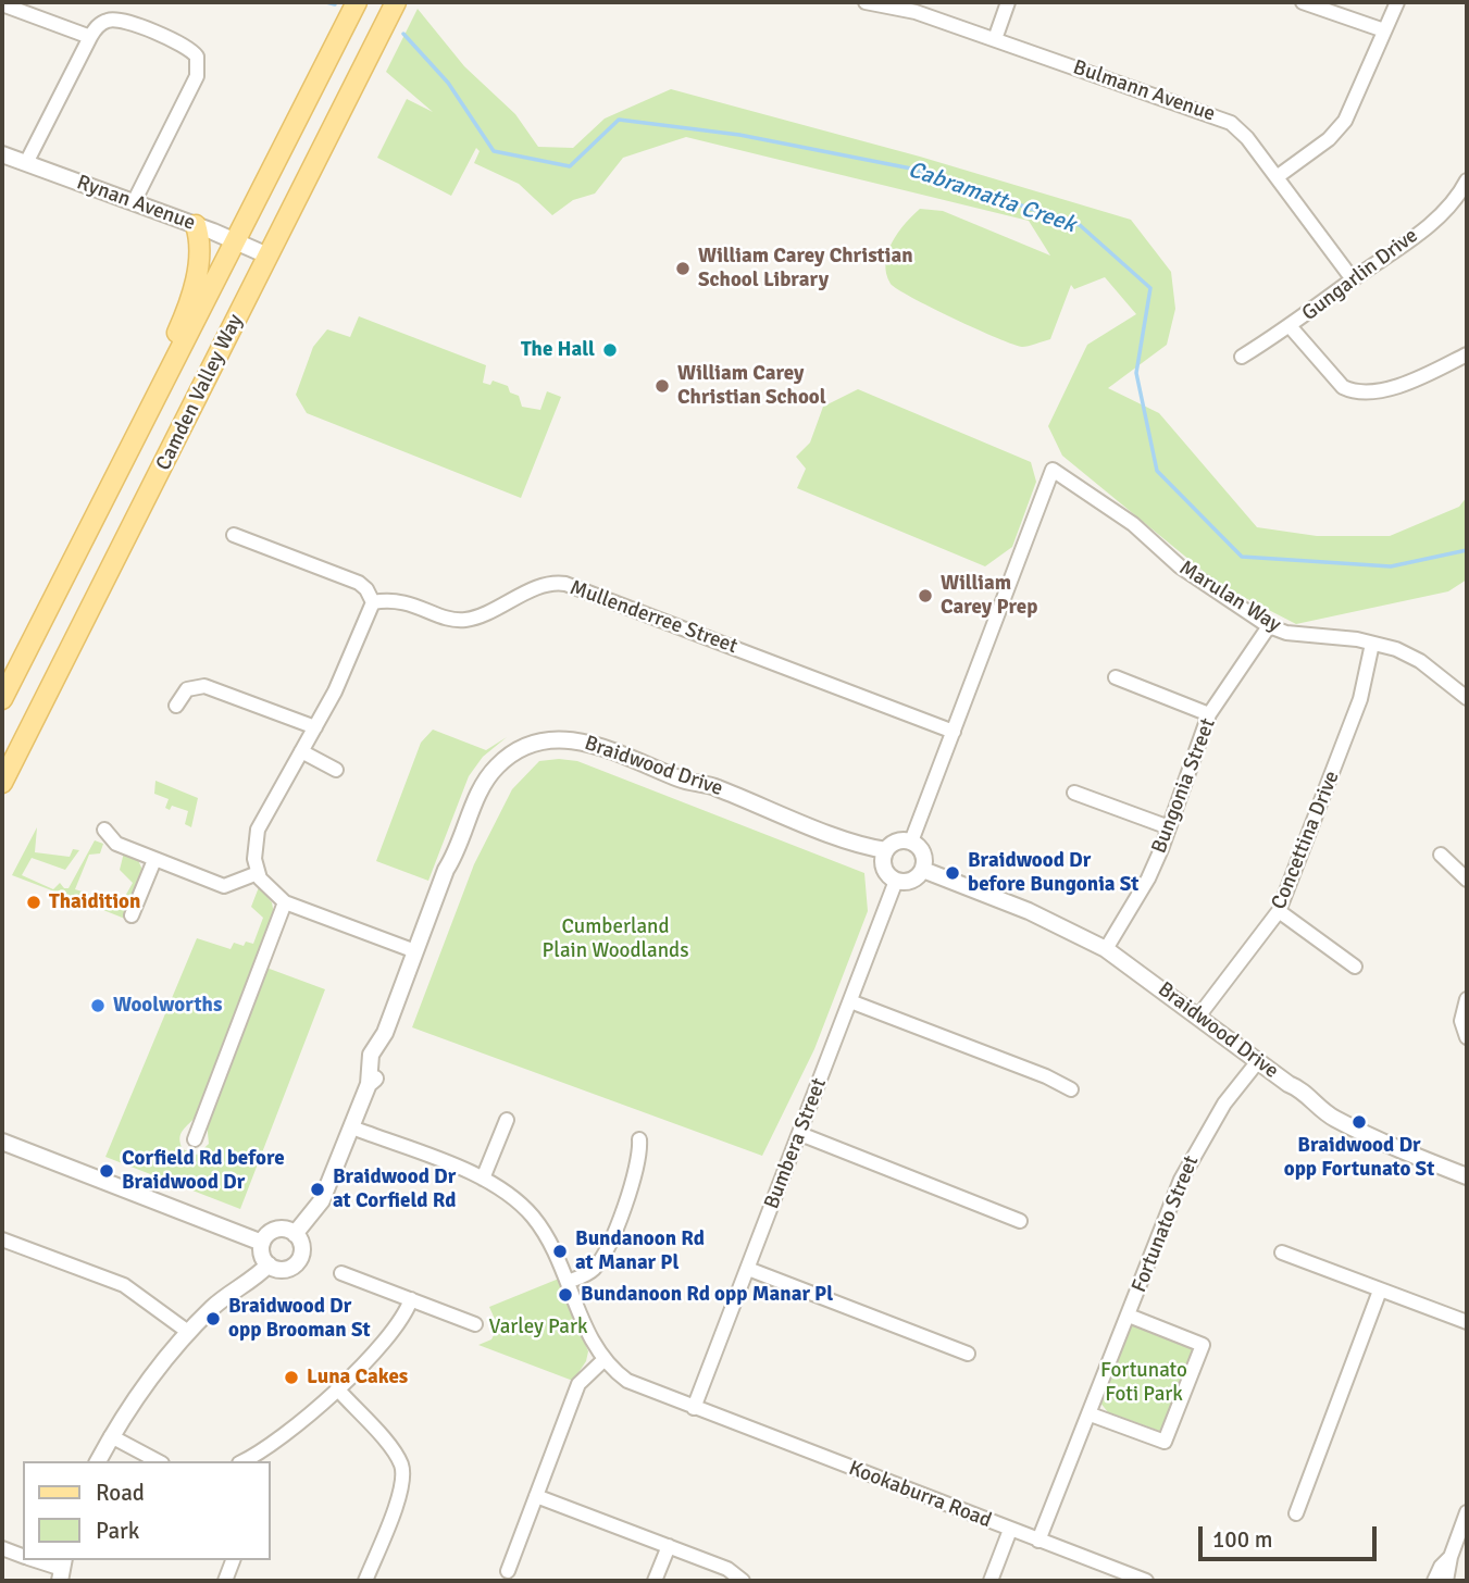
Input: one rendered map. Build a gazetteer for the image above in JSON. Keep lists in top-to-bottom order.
{
  "streets": {
    "main road": ["Camden Valley Way"],
    "street": [
      "Bulmann Avenue",
      "Rynan Avenue",
      "Gungarlin Drive",
      "Marulan Way",
      "Mullenderree Street",
      "Braidwood Drive",
      "Bungonia Street",
      "Concettina Drive",
      "Bumbera Street",
      "Fortunato Street",
      "Kookaburra Road"
    ]
  },
  "crossings": [
    ["Bulmann Avenue", "Gungarlin Drive"],
    ["Rynan Avenue", "Camden Valley Way"],
    ["Marulan Way", "Mullenderree Street"],
    ["Marulan Way", "Bungonia Street"],
    ["Marulan Way", "Concettina Drive"],
    ["Braidwood Drive", "Bungonia Street"],
    ["Braidwood Drive", "Concettina Drive"],
    ["Braidwood Drive", "Bumbera Street"],
    ["Braidwood Drive", "Fortunato Street"],
    ["Bumbera Street", "Kookaburra Road"],
    ["Fortunato Street", "Kookaburra Road"]
  ],
  "water": ["Cabramatta Creek"],
  "parks": ["Cumberland Plain Woodlands", "Varley Park", "Fortunato Foti Park"],
  "places": [
    "William Carey Christian School Library",
    "The Hall",
    "William Carey Christian School",
    "William Carey Prep",
    "Braidwood Dr before Bungonia St",
    "Thaidition",
    "Woolworths",
    "Braidwood Dr opp Fortunato St",
    "Corfield Rd before Braidwood Dr",
    "Braidwood Dr at Corfield Rd",
    "Bundanoon Rd at Manar Pl",
    "Bundanoon Rd opp Manar Pl",
    "Braidwood Dr opp Brooman St",
    "Luna Cakes"
  ],
  "legend": ["Road", "Park"],
  "scale_bar": "100 m"
}
